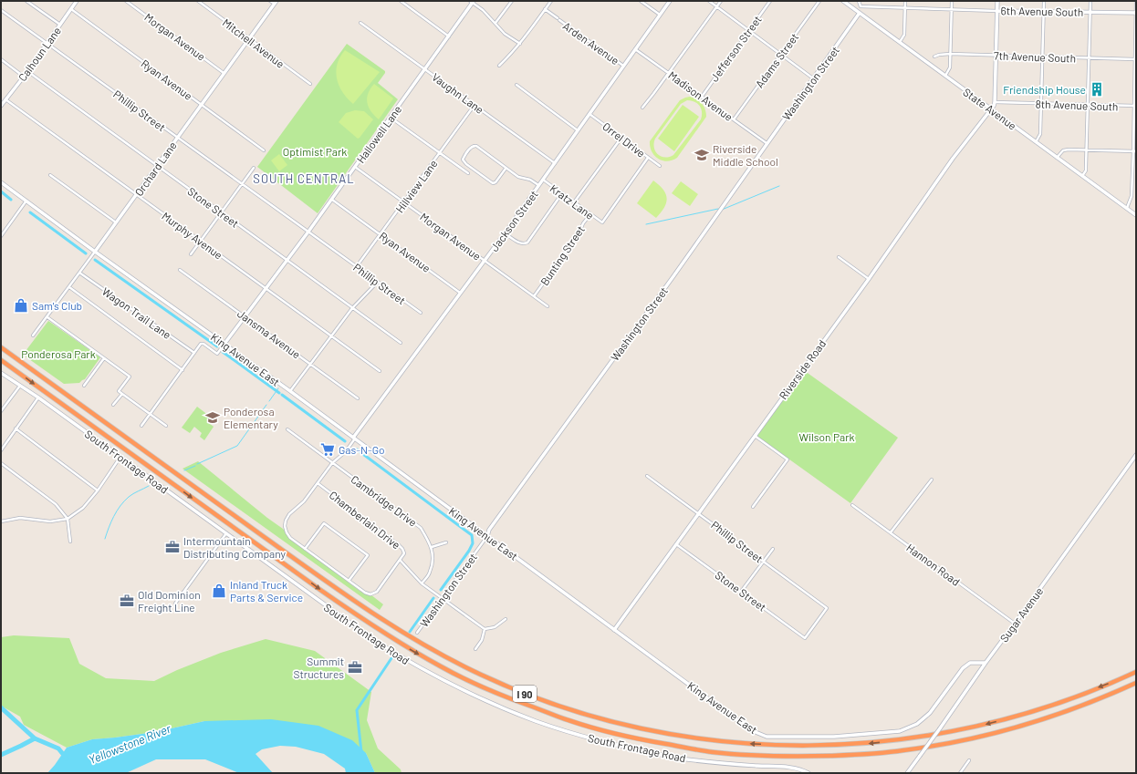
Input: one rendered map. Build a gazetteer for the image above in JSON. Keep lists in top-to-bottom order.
{
  "streets": {
    "highway": ["I 90"],
    "street": [
      "6th Avenue South",
      "Morgan Avenue",
      "Mitchell Avenue",
      "Arden Avenue",
      "Jefferson Street",
      "Calhoun Lane",
      "7th Avenue South",
      "Adams Street",
      "Ryan Avenue",
      "Washington Street",
      "Vaughn Lane",
      "Madison Avenue",
      "8th Avenue South",
      "State Avenue",
      "Phillip Street",
      "Hallowell Lane",
      "Orrel Drive",
      "Orchard Lane",
      "Hillview Lane",
      "Kratz Lane",
      "Stone Street",
      "Jackson Street",
      "Murphy Avenue",
      "Bunting Street",
      "Wagon Trail Lane",
      "Jansma Avenue",
      "King Avenue East",
      "Riverside Road",
      "South Frontage Road",
      "Cambridge Drive",
      "Chamberlain Drive",
      "Hannon Road",
      "Sugar Avenue"
    ]
  },
  "crossings": [
    ["Morgan Avenue", "Hallowell Lane"],
    ["Morgan Avenue", "Orchard Lane"],
    ["Morgan Avenue", "Hillview Lane"],
    ["Morgan Avenue", "Jackson Street"],
    ["Morgan Avenue", "Bunting Street"],
    ["Mitchell Avenue", "Orchard Lane"],
    ["Arden Avenue", "Jackson Street"],
    ["Jefferson Street", "Madison Avenue"],
    ["Calhoun Lane", "Ryan Avenue"],
    ["Calhoun Lane", "Phillip Street"],
    ["Calhoun Lane", "Stone Street"],
    ["Calhoun Lane", "Murphy Avenue"],
    ["Adams Street", "Madison Avenue"],
    ["Ryan Avenue", "Hallowell Lane"],
    ["Ryan Avenue", "Orchard Lane"],
    ["Ryan Avenue", "Hillview Lane"],
    ["Ryan Avenue", "Jackson Street"],
    ["Washington Street", "Madison Avenue"],
    ["Washington Street", "State Avenue"],
    ["Washington Street", "King Avenue East"],
    ["Washington Street", "Chamberlain Drive"],
    ["Vaughn Lane", "Hallowell Lane"],
    ["Vaughn Lane", "Hillview Lane"],
    ["Vaughn Lane", "Jackson Street"],
    ["Madison Avenue", "Jackson Street"],
    ["8th Avenue South", "Riverside Road"],
    ["State Avenue", "Riverside Road"],
    ["Phillip Street", "Hallowell Lane"],
    ["Phillip Street", "Orchard Lane"],
    ["Phillip Street", "Hillview Lane"],
    ["Phillip Street", "Stone Street"],
    ["Phillip Street", "Riverside Road"],
    ["Hallowell Lane", "Stone Street"],
    ["Hallowell Lane", "Murphy Avenue"],
    ["Hallowell Lane", "Wagon Trail Lane"],
    ["Hallowell Lane", "Jansma Avenue"],
    ["Hallowell Lane", "King Avenue East"],
    ["Orrel Drive", "Kratz Lane"],
    ["Orrel Drive", "Jackson Street"],
    ["Orchard Lane", "Stone Street"],
    ["Orchard Lane", "Murphy Avenue"],
    ["Orchard Lane", "Wagon Trail Lane"],
    ["Orchard Lane", "King Avenue East"],
    ["Kratz Lane", "Jackson Street"],
    ["Kratz Lane", "Bunting Street"],
    ["Stone Street", "Riverside Road"],
    ["Jackson Street", "King Avenue East"],
    ["Jackson Street", "Cambridge Drive"],
    ["Jackson Street", "Chamberlain Drive"],
    ["King Avenue East", "Riverside Road"],
    ["King Avenue East", "Sugar Avenue"],
    ["Hannon Road", "Sugar Avenue"]
  ],
  "districts": ["SOUTH CENTRAL"],
  "water": ["Yellowstone River"],
  "parks": ["Optimist Park", "Ponderosa Park", "Wilson Park"],
  "places": {
    "building": ["Friendship House"],
    "school or university": ["Riverside Middle School", "Ponderosa Elementary"],
    "shop": ["Sam's Club", "Inland Truck Parts & Service"],
    "supermarket": ["Gas-N-Go"],
    "office": ["Intermountain Distributing Company", "Old Dominion Freight Line", "Summit Structures"]
  }
}
